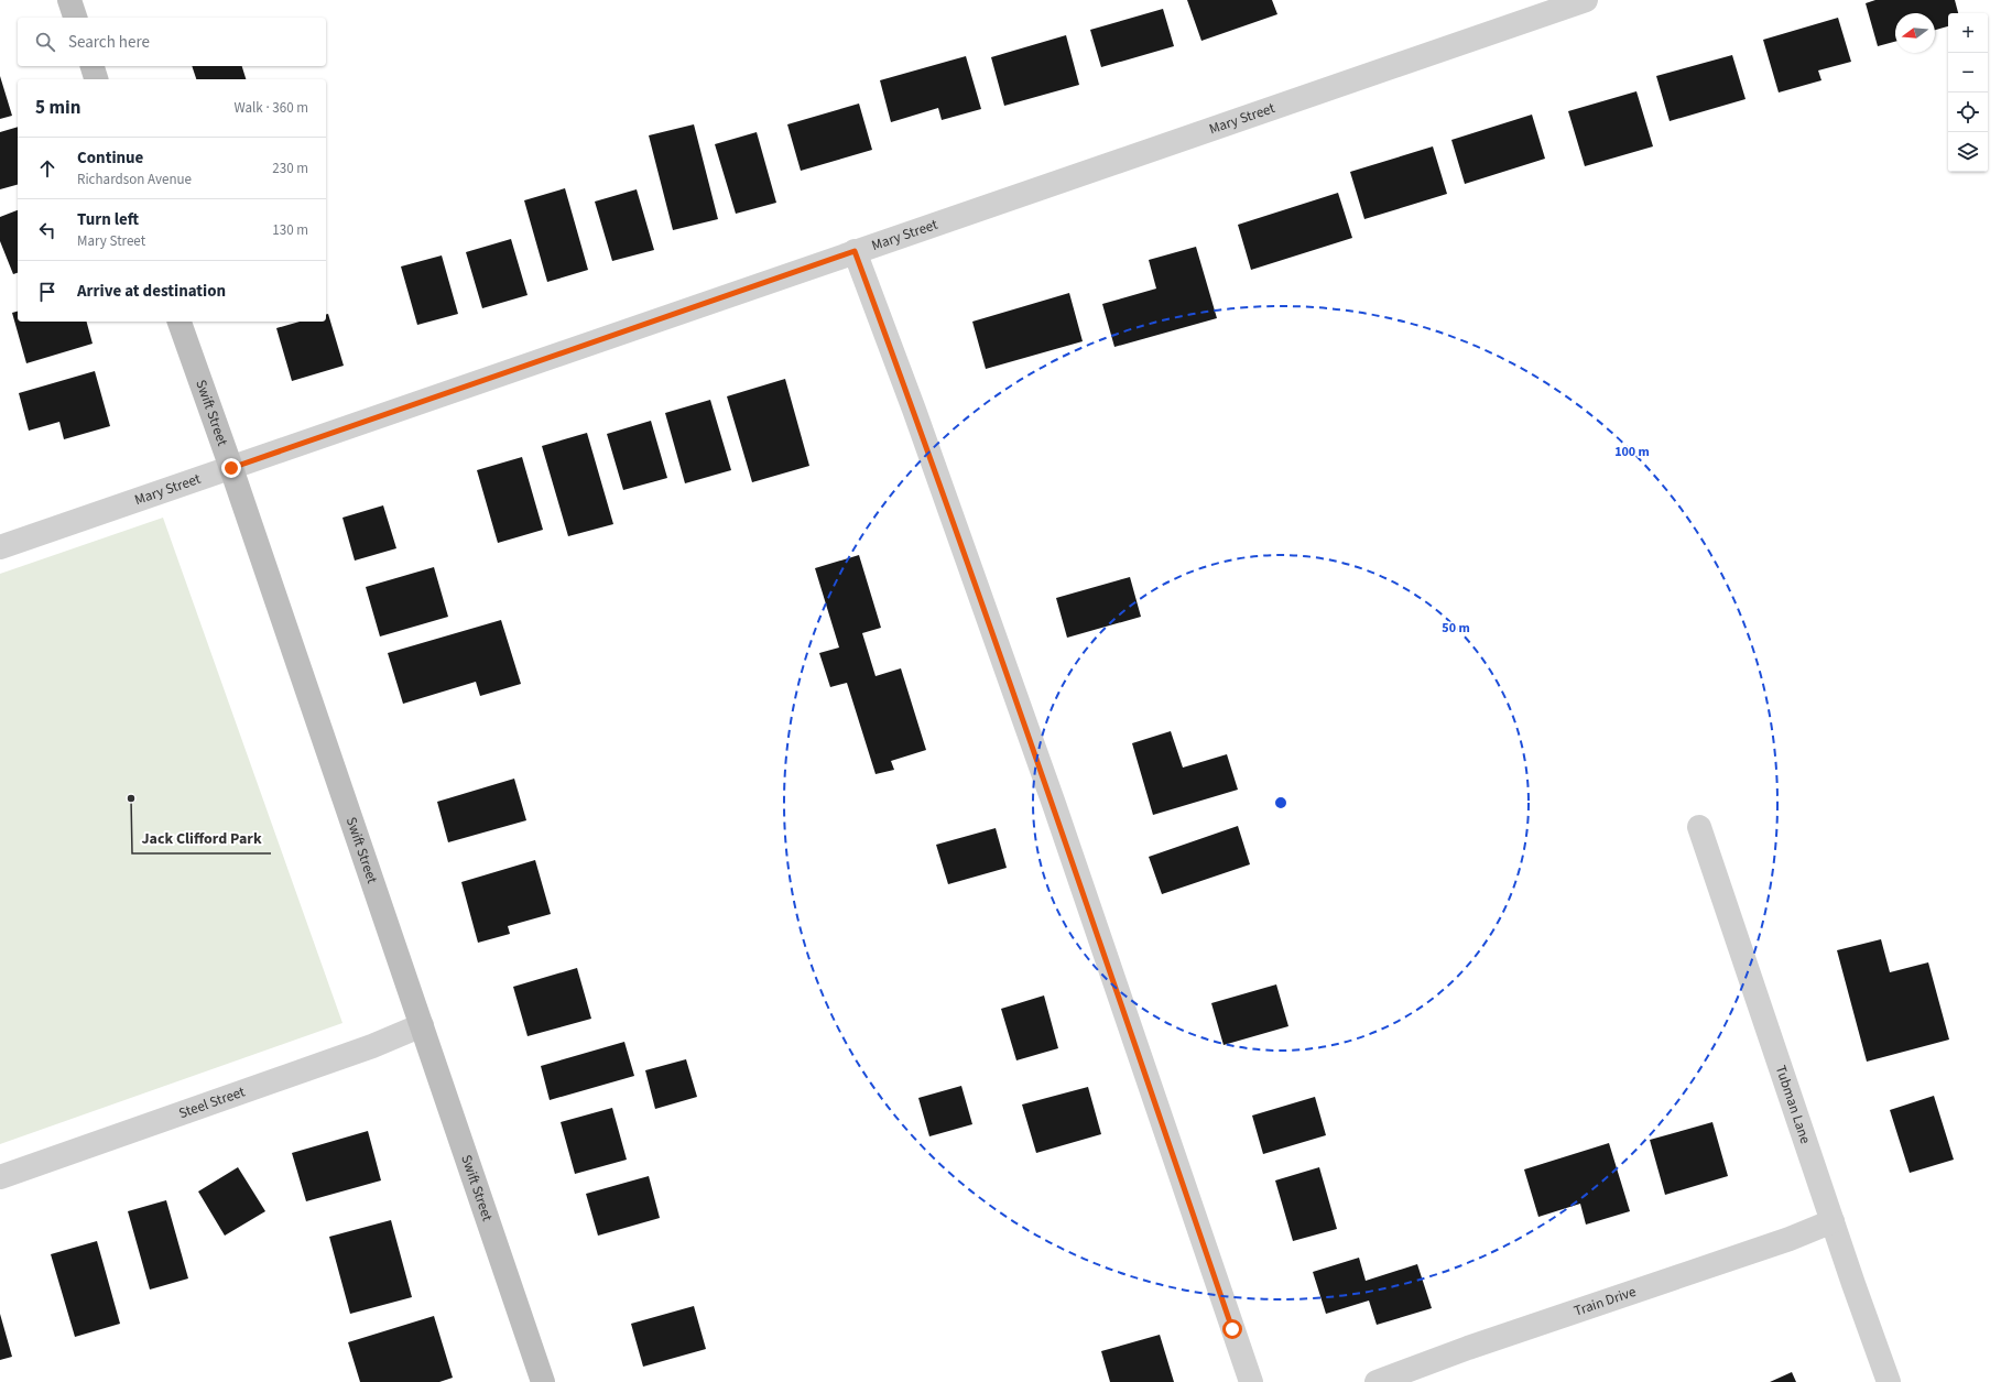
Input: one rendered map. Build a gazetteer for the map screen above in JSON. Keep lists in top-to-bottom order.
{
  "streets": {
    "main road": ["Swift Street"],
    "street": [
      "Mary Street",
      "Steel Street",
      "Tubman Lane",
      "Train Drive"
    ]
  },
  "crossings": [
    ["Mary Street", "Swift Street"],
    ["Swift Street", "Steel Street"],
    ["Tubman Lane", "Train Drive"]
  ],
  "places": ["Jack Clifford Park"],
  "north": "left",
  "page": {
    "map_buttons": ["+", "−"],
    "search": "Search here",
    "heading": ["5 min", "Walk · 360 m"],
    "list": [
      ["Continue", "Richardson Avenue", "230 m"],
      ["Turn left", "Mary Street", "130 m"],
      "Arrive at destination"
    ]
  },
  "rings": ["100 m", "50 m"]
}
